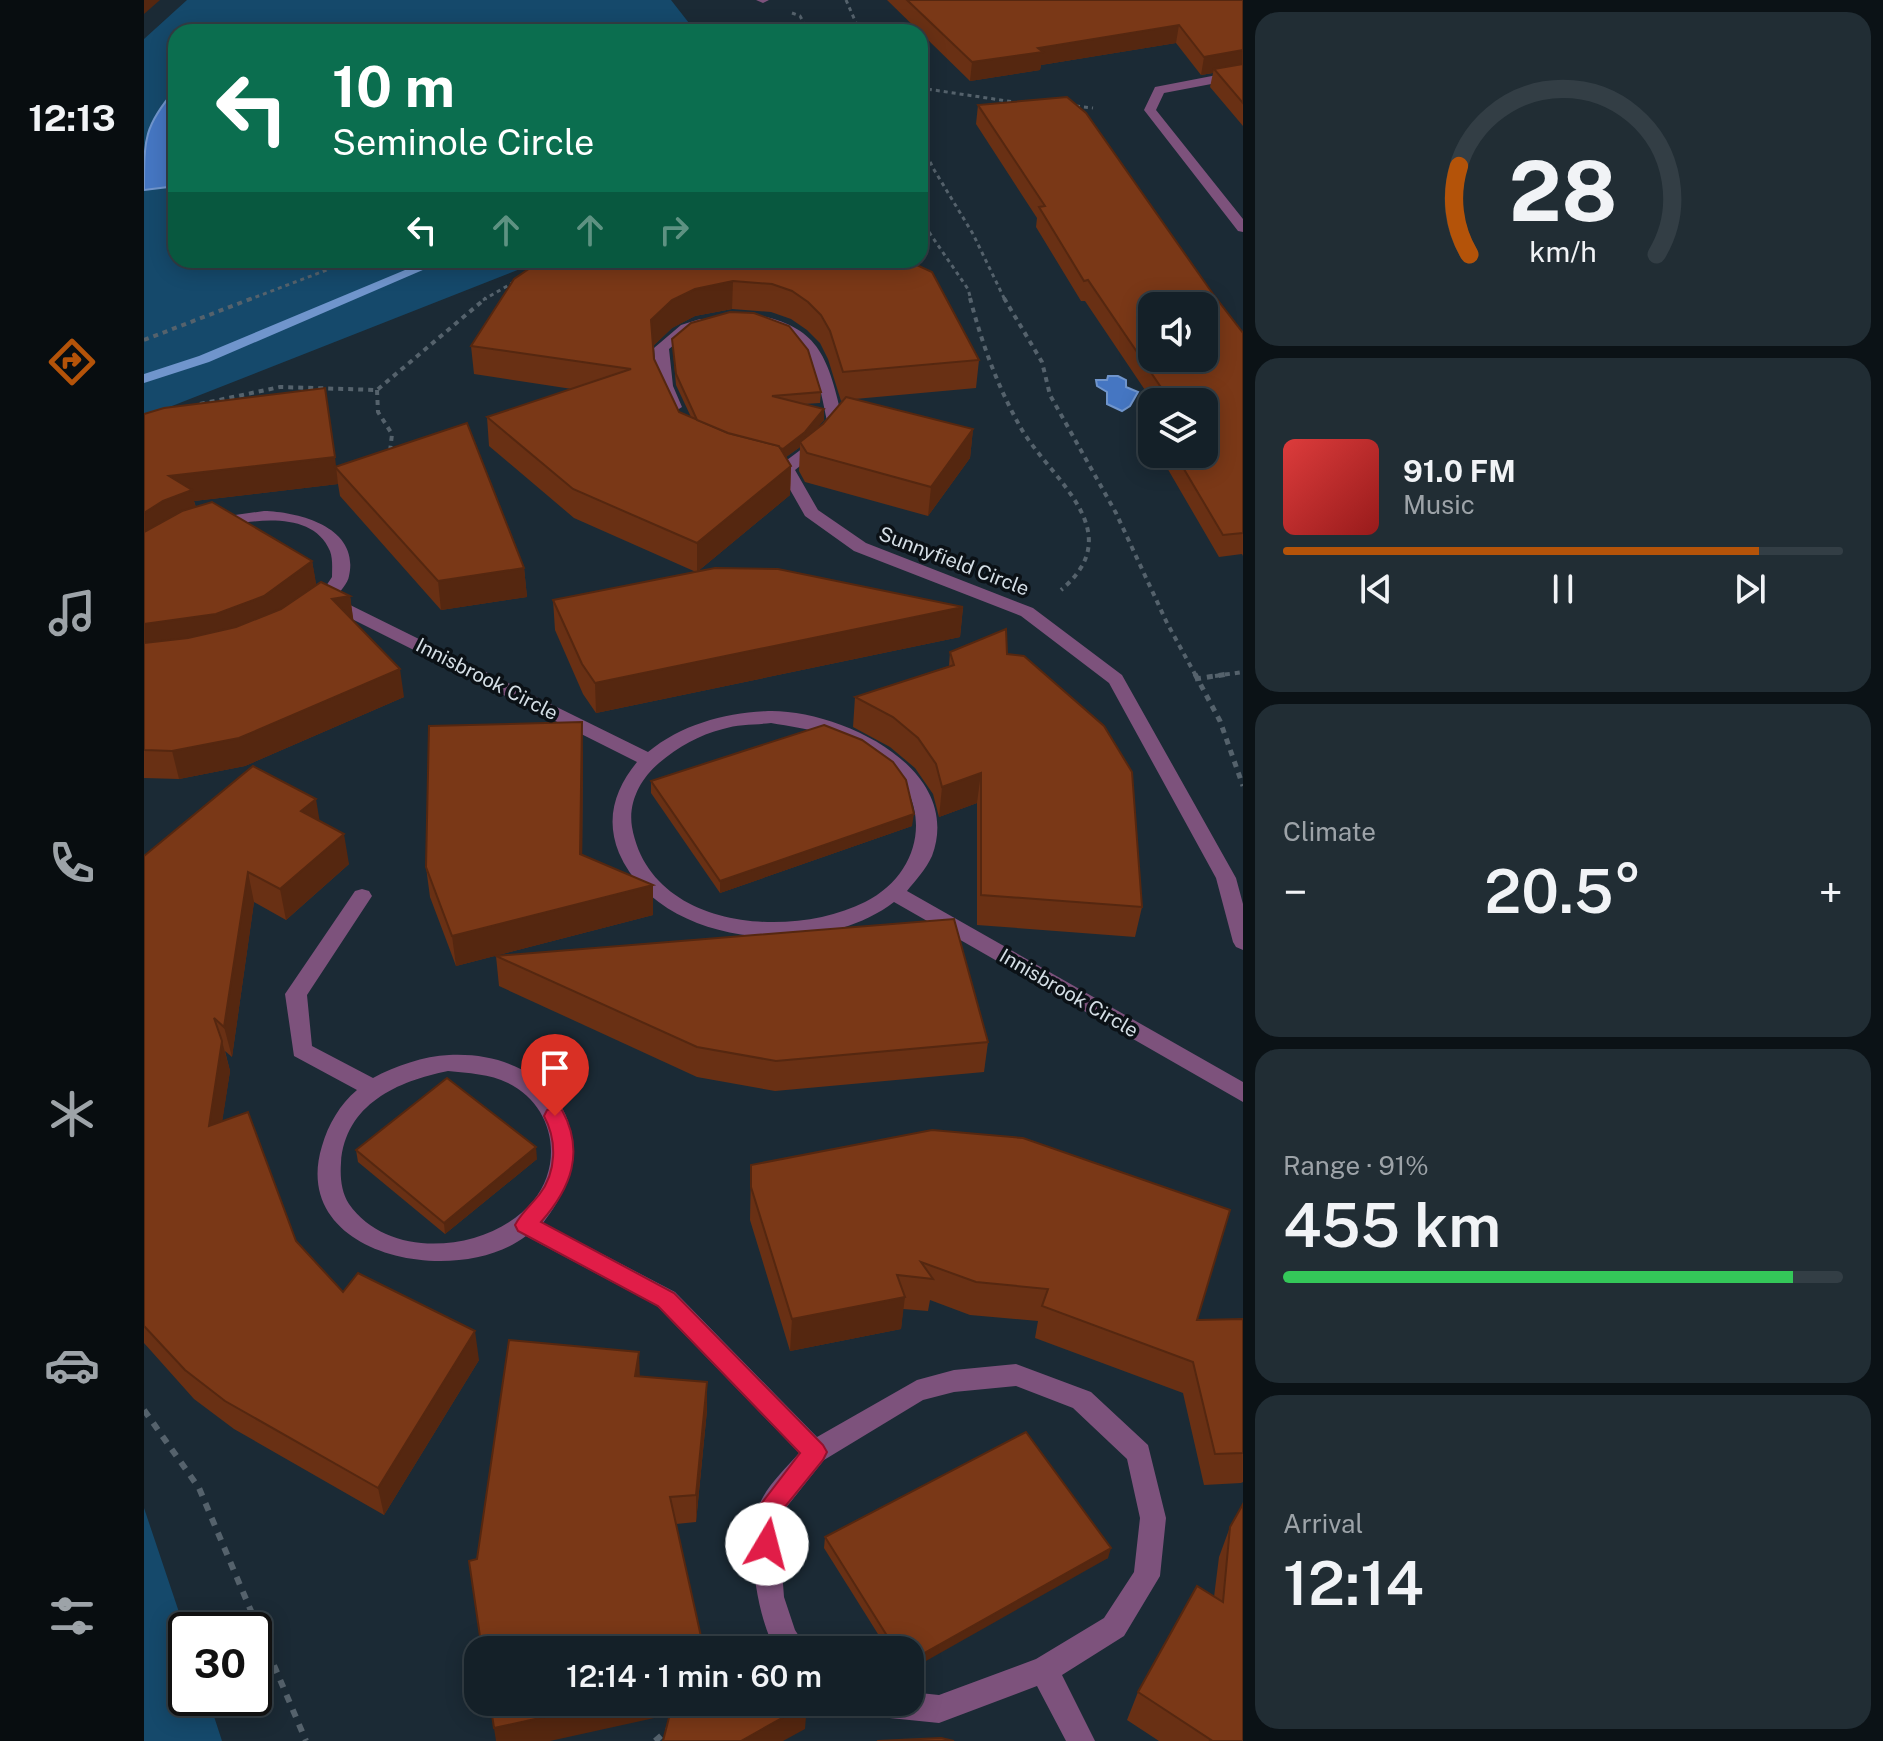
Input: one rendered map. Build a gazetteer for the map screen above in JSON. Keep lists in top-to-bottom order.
{
  "streets": {
    "street": ["Sunnyfield Circle", "Innisbrook Circle"]
  },
  "page": {
    "tabs": "12:13",
    "turn": ["10 m", "Seminole Circle"],
    "song": ["91.0 FM", "Music"],
    "tile": [
      "Climate",
      ["Range · 91%", "455 km"],
      ["Arrival", "12:14"]
    ],
    "heat": ["−", "20.5°", "+"],
    "limit": "30",
    "trip": "12:14 · 1 min · 60 m",
    "gauge": ["28", "km/h"]
  }
}
